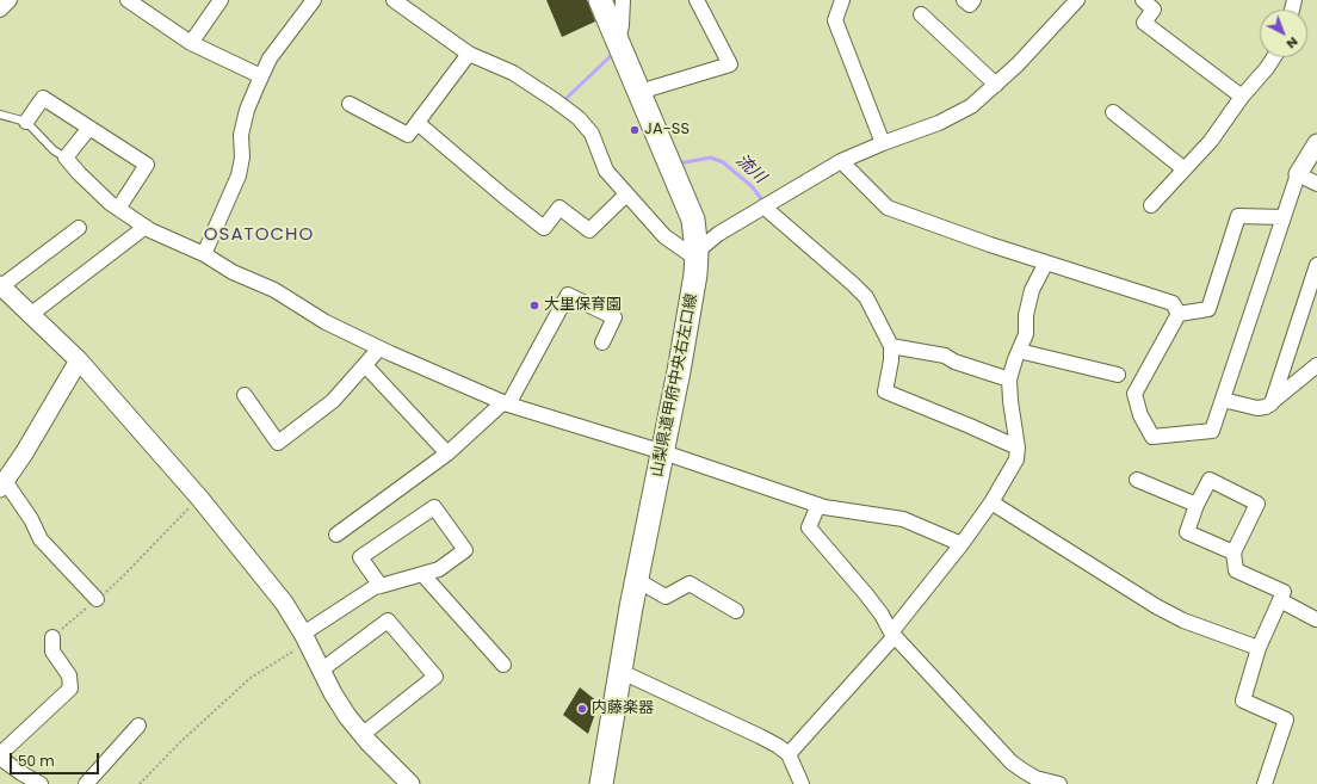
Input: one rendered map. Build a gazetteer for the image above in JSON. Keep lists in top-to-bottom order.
{
  "streets": {
    "main road": ["山梨県道甲府中央右左口線"]
  },
  "districts": ["OSATOCHO"],
  "water": ["流川"],
  "places": ["JA-SS", "大里保育園", "内藤楽器"],
  "scale_bar": "50 m",
  "north": "bottom right"
}
